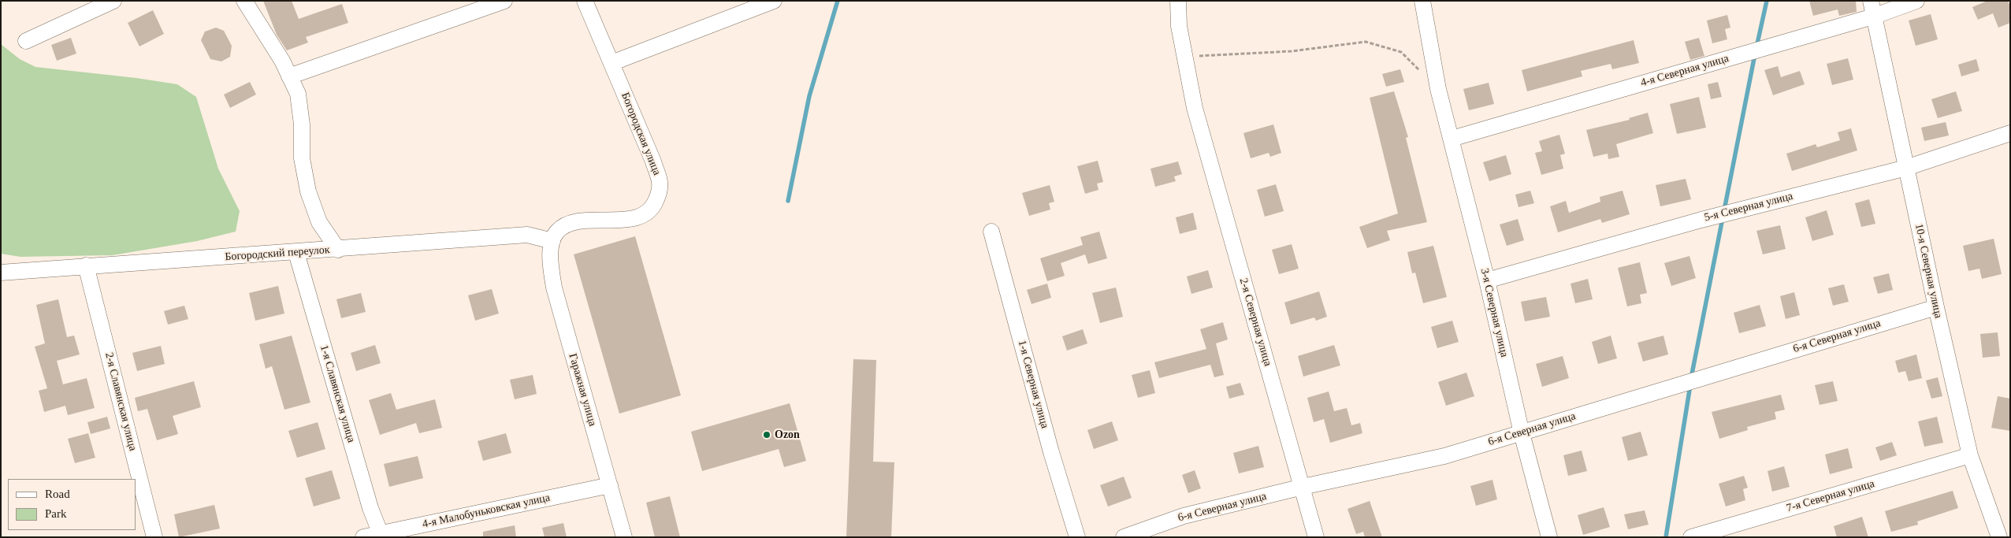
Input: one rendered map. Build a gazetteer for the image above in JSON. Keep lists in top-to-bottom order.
{
  "streets": {
    "street": [
      "4-я Северная улица",
      "Богородская улица",
      "5-я Северная улица",
      "Богородский переулок",
      "10-я Северная улица",
      "3-я Северная улица",
      "2-я Северная улица",
      "6-я Северная улица",
      "1-я Северная улица",
      "Гаражная улица",
      "1-я Славянская улица",
      "2-я Славянская улица",
      "7-я Северная улица",
      "4-я Малобуньковская улица"
    ]
  },
  "crossings": [
    ["4-я Северная улица", "10-я Северная улица"],
    ["4-я Северная улица", "3-я Северная улица"],
    ["Богородская улица", "Богородский переулок"],
    ["Богородская улица", "Гаражная улица"],
    ["5-я Северная улица", "10-я Северная улица"],
    ["5-я Северная улица", "3-я Северная улица"],
    ["Богородский переулок", "Гаражная улица"],
    ["Богородский переулок", "1-я Славянская улица"],
    ["Богородский переулок", "2-я Славянская улица"],
    ["10-я Северная улица", "6-я Северная улица"],
    ["10-я Северная улица", "7-я Северная улица"],
    ["3-я Северная улица", "6-я Северная улица"],
    ["2-я Северная улица", "6-я Северная улица"],
    ["Гаражная улица", "4-я Малобуньковская улица"],
    ["1-я Славянская улица", "4-я Малобуньковская улица"]
  ],
  "places": ["Ozon"],
  "legend": ["Road", "Park"]
}
